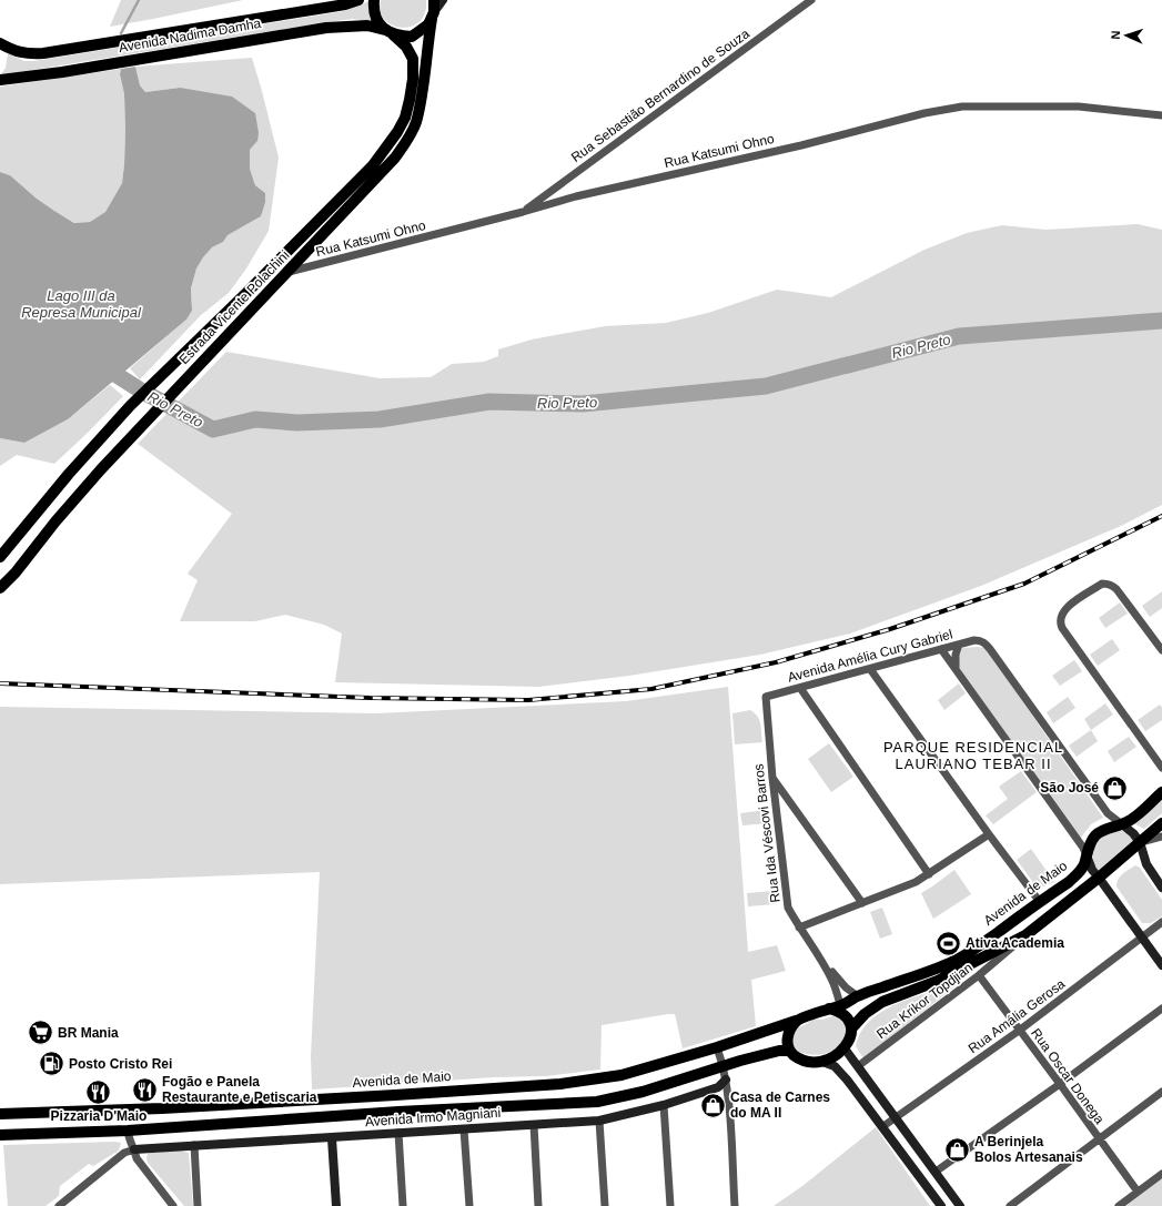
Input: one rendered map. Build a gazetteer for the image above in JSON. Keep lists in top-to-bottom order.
{
  "streets": {
    "main road": ["Avenida Nadima Damha", "Estrada Vicente Polachini", "Avenida de Maio"],
    "street": [
      "Rua Sebastião Bernardino de Souza",
      "Rua Katsumi Ohno",
      "Avenida Amélia Cury Gabriel",
      "Rua Ida Véscovi Barros",
      "Rua Krikor Topdjian",
      "Rua Amália Gerosa",
      "Rua Oscar Donega",
      "Avenida Irmo Magniani"
    ]
  },
  "crossings": [
    ["Avenida Nadima Damha", "Estrada Vicente Polachini"],
    ["Rua Sebastião Bernardino de Souza", "Rua Katsumi Ohno"],
    ["Rua Katsumi Ohno", "Estrada Vicente Polachini"],
    ["Avenida Amélia Cury Gabriel", "Rua Ida Véscovi Barros"],
    ["Avenida Amélia Cury Gabriel", "Avenida de Maio"],
    ["Rua Ida Véscovi Barros", "Avenida de Maio"],
    ["Rua Krikor Topdjian", "Rua Oscar Donega"],
    ["Rua Amália Gerosa", "Rua Oscar Donega"]
  ],
  "districts": ["PARQUE RESIDENCIAL LAURIANO TEBAR II"],
  "water": ["Lago III da Represa Municipal", "Rio Preto"],
  "places": {
    "shop": ["São José", "Casa de Carnes do MA II", "A Berinjela Bolos Artesanais"],
    "sports": ["Ativa Academia"],
    "supermarket": ["BR Mania"],
    "fuel station": ["Posto Cristo Rei"],
    "restaurant": ["Fogão e Panela Restaurante e Petiscaria", "Pizzaria D'Maio"]
  },
  "north": "left"
}
